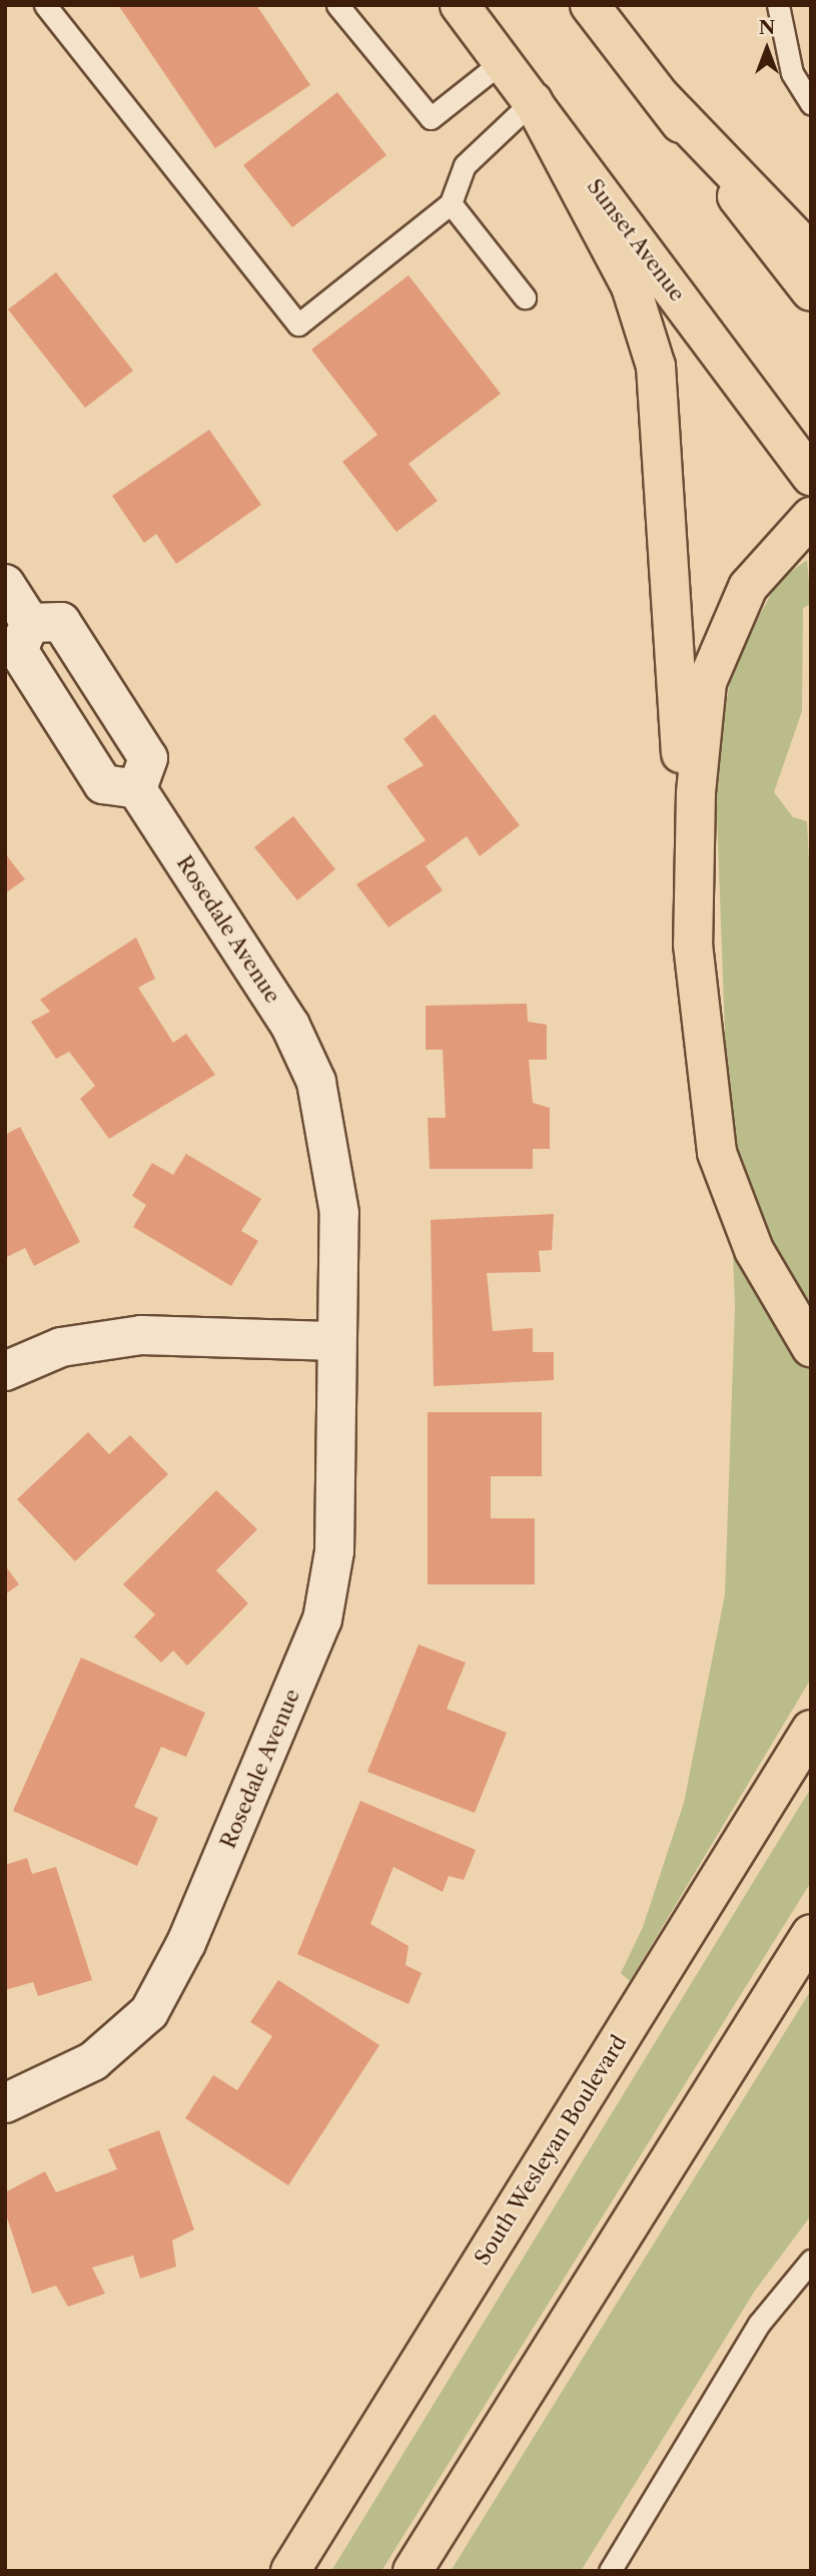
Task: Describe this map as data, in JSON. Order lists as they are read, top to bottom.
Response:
{
  "streets": {
    "main road": ["Sunset Avenue", "South Wesleyan Boulevard"],
    "street": ["Rosedale Avenue"]
  },
  "north": "top"
}
